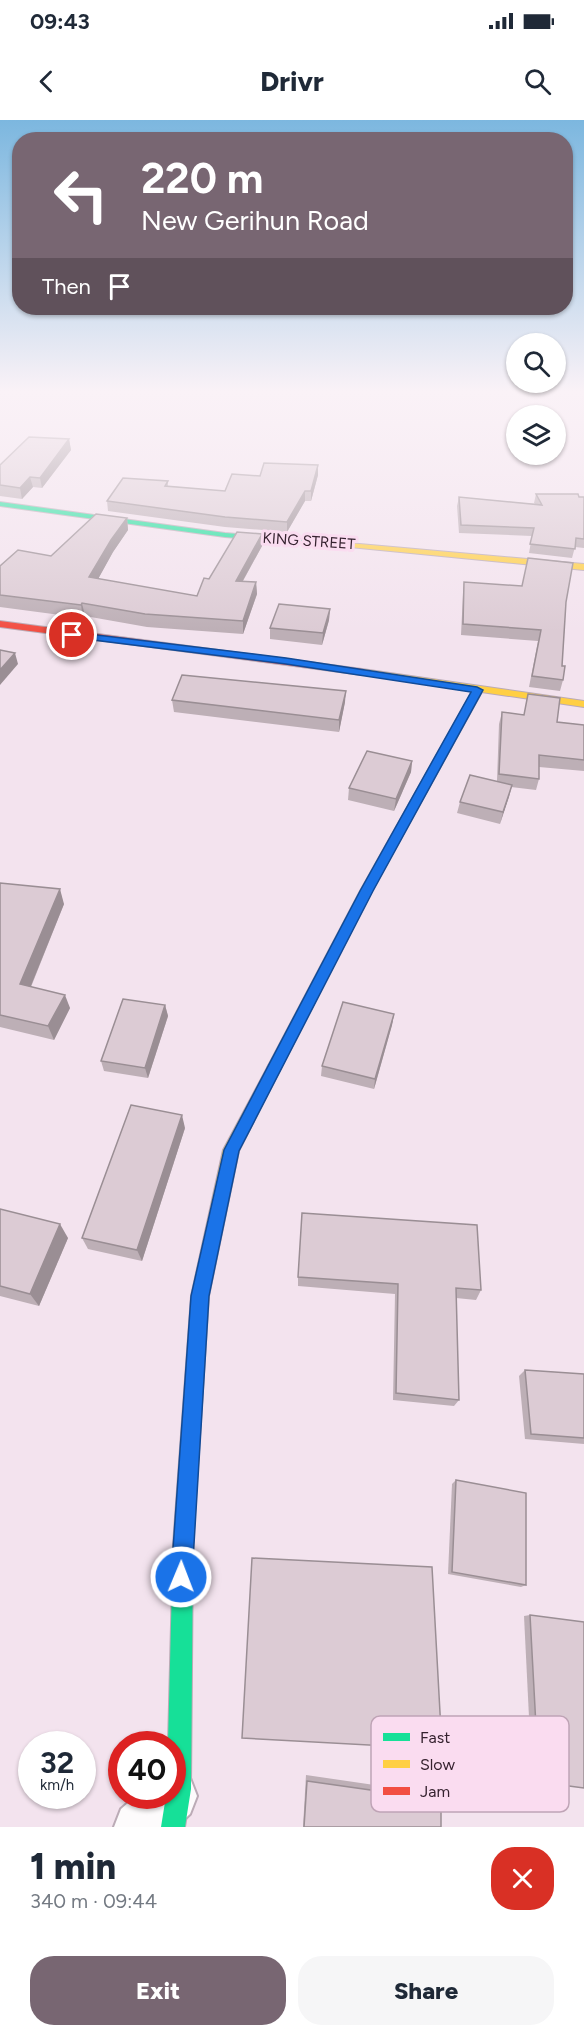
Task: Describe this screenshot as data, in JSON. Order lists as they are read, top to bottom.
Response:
{
  "streets": {
    "street": ["KING STREET"]
  },
  "legend": ["Fast", "Slow", "Jam"],
  "page": {
    "status": "09:43",
    "header": "Drivr",
    "turn": ["220 m", "New Gerihun Road"],
    "then": "Then",
    "speed": "32 km/h",
    "limit": "40",
    "heading": ["1 min", "340 m · 09:44"],
    "buttons": ["Exit", "Share"]
  }
}
